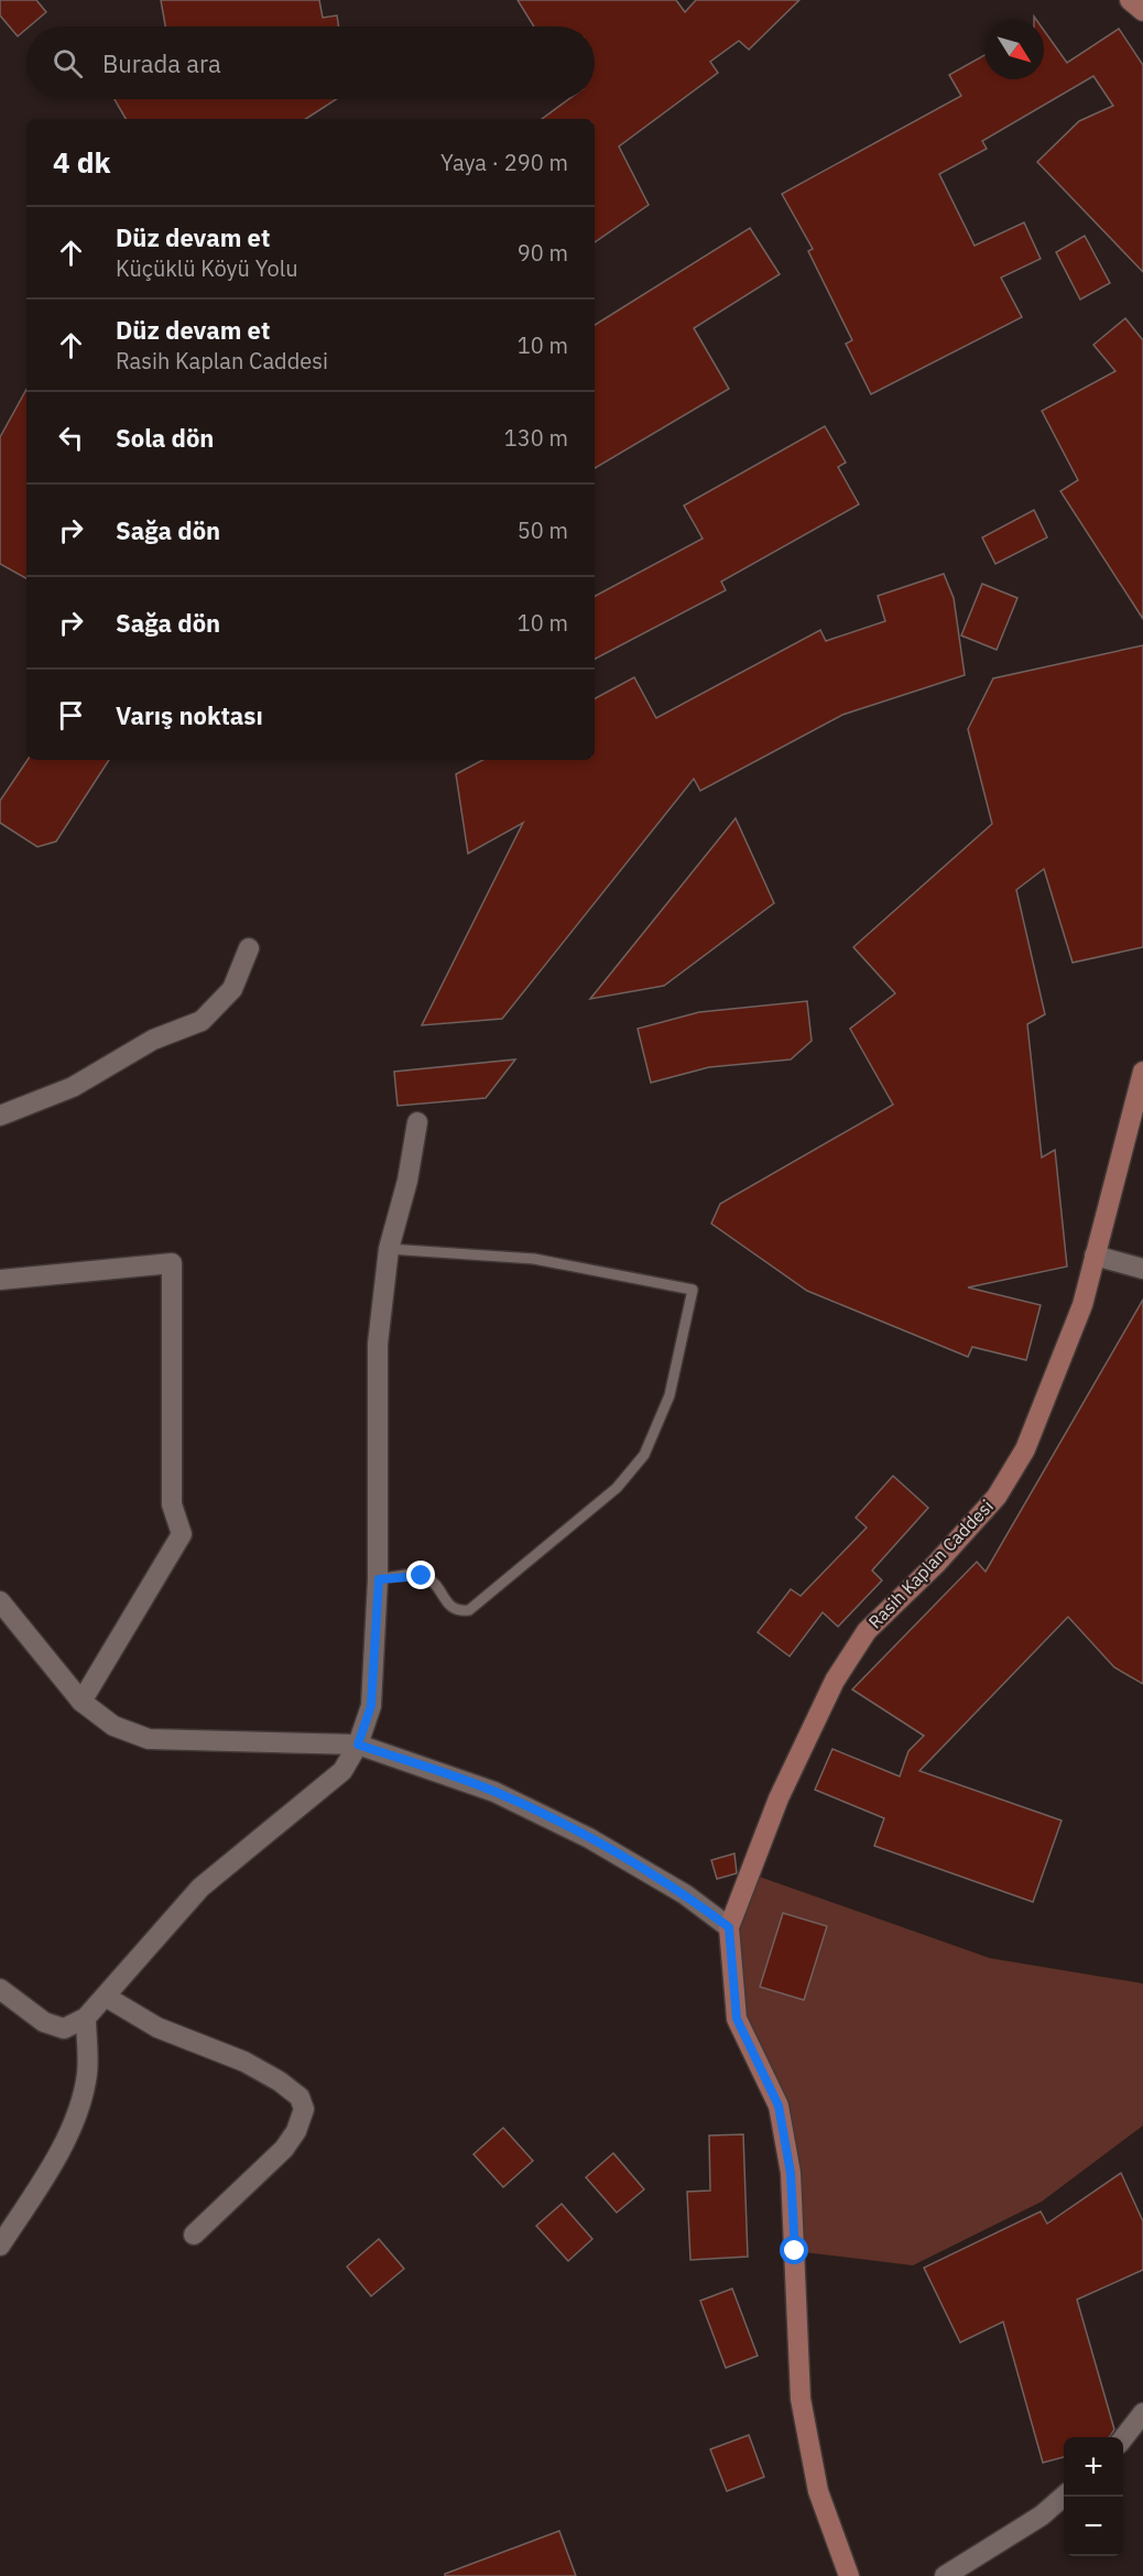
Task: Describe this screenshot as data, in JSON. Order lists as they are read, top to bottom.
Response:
{
  "streets": {
    "street": ["Rasih Kaplan Caddesi"]
  },
  "north": "bottom right",
  "page": {
    "search": "Burada ara",
    "heading": ["4 dk", "Yaya · 290 m"],
    "list": [
      ["Düz devam et", "Küçüklü Köyü Yolu", "90 m"],
      ["Düz devam et", "Rasih Kaplan Caddesi", "10 m"],
      ["Sola dön", "130 m"],
      ["Sağa dön", "50 m"],
      ["Sağa dön", "10 m"],
      "Varış noktası"
    ],
    "map_buttons": ["+", "−"]
  }
}
